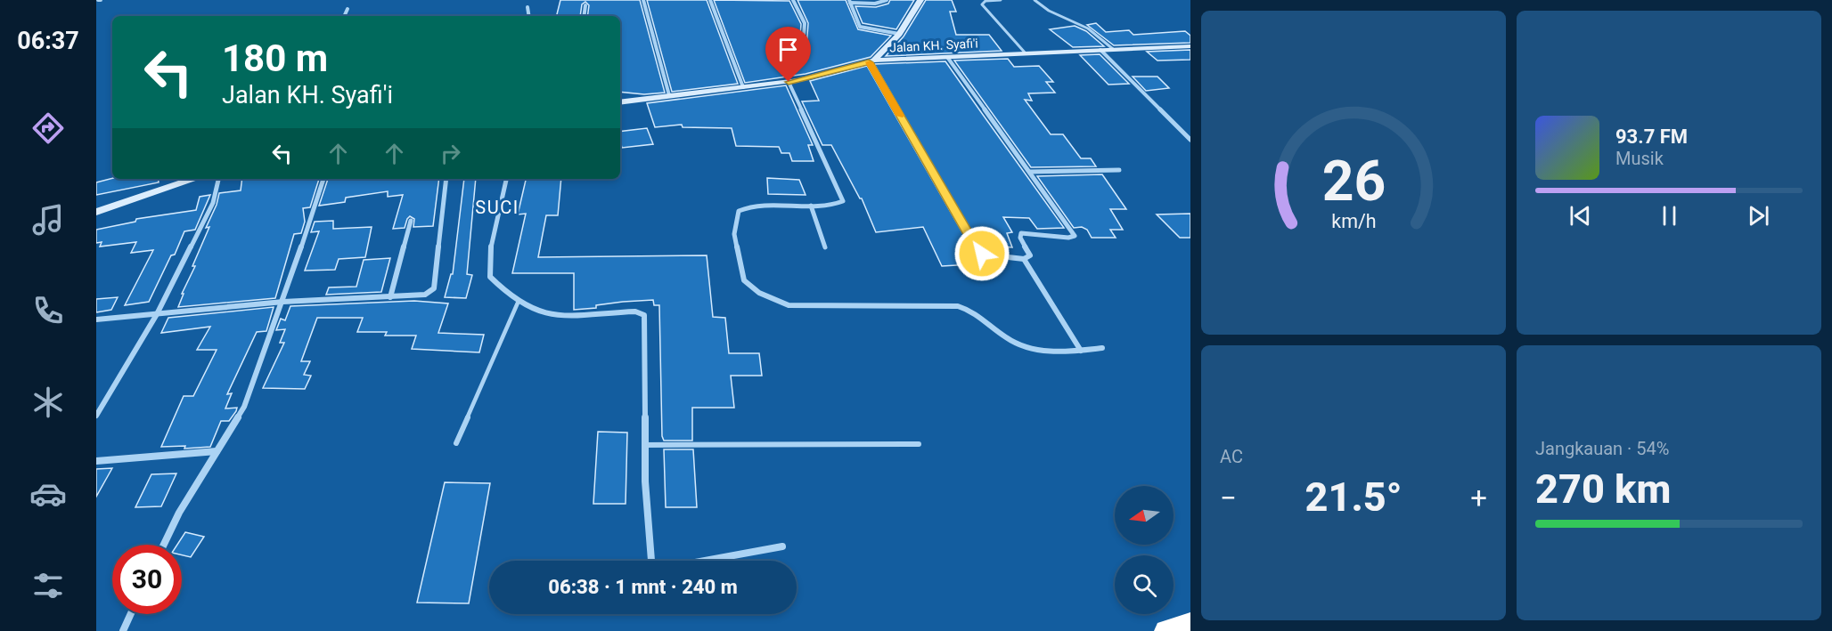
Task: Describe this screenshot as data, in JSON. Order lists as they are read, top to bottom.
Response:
{
  "streets": {
    "main road": ["Jalan KH. Syafi'i"]
  },
  "districts": ["SUCI"],
  "north": "left",
  "page": {
    "tabs": "06:37",
    "turn": ["180 m", "Jalan KH. Syafi'i"],
    "song": ["93.7 FM", "Musik"],
    "tile": [
      "AC",
      ["Jangkauan · 54%", "270 km"]
    ],
    "heat": ["−", "21.5°", "+"],
    "limit": "30",
    "trip": "06:38 · 1 mnt · 240 m",
    "gauge": ["26", "km/h"]
  }
}
